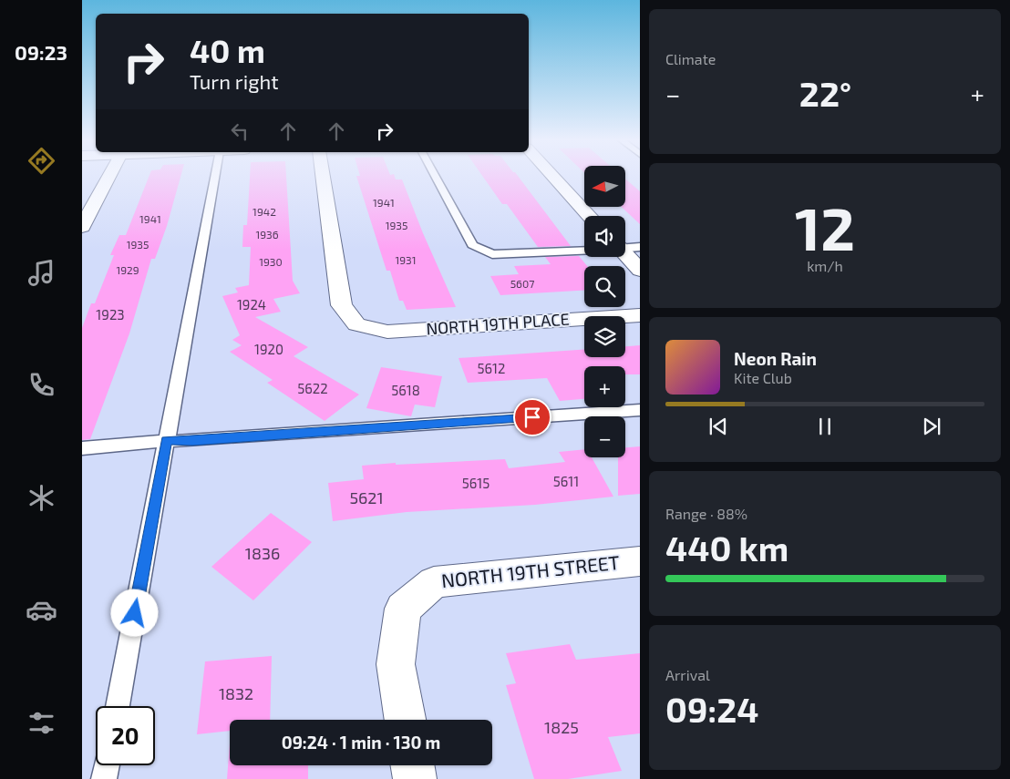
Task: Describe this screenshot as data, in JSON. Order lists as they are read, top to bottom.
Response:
{
  "streets": {
    "street": ["NORTH 19TH PLACE", "NORTH 19TH STREET"]
  },
  "house_numbers": [
    "1941",
    "1942",
    "1941",
    "1935",
    "1936",
    "1935",
    "1931",
    "1930",
    "1929",
    "5607",
    "1924",
    "1923",
    "1920",
    "5612",
    "5622",
    "5618",
    "5611",
    "5615",
    "5621",
    "1836",
    "1832",
    "1825"
  ],
  "north": "left",
  "page": {
    "tabs": "09:23",
    "tile": [
      "Climate",
      ["12", "km/h"],
      ["Range · 88%", "440 km"],
      ["Arrival", "09:24"]
    ],
    "turn": ["40 m", "Turn right"],
    "heat": ["−", "22°", "+"],
    "map_buttons": ["+", "−"],
    "song": ["Neon Rain", "Kite Club"],
    "limit": "20",
    "trip": "09:24 · 1 min · 130 m"
  }
}
